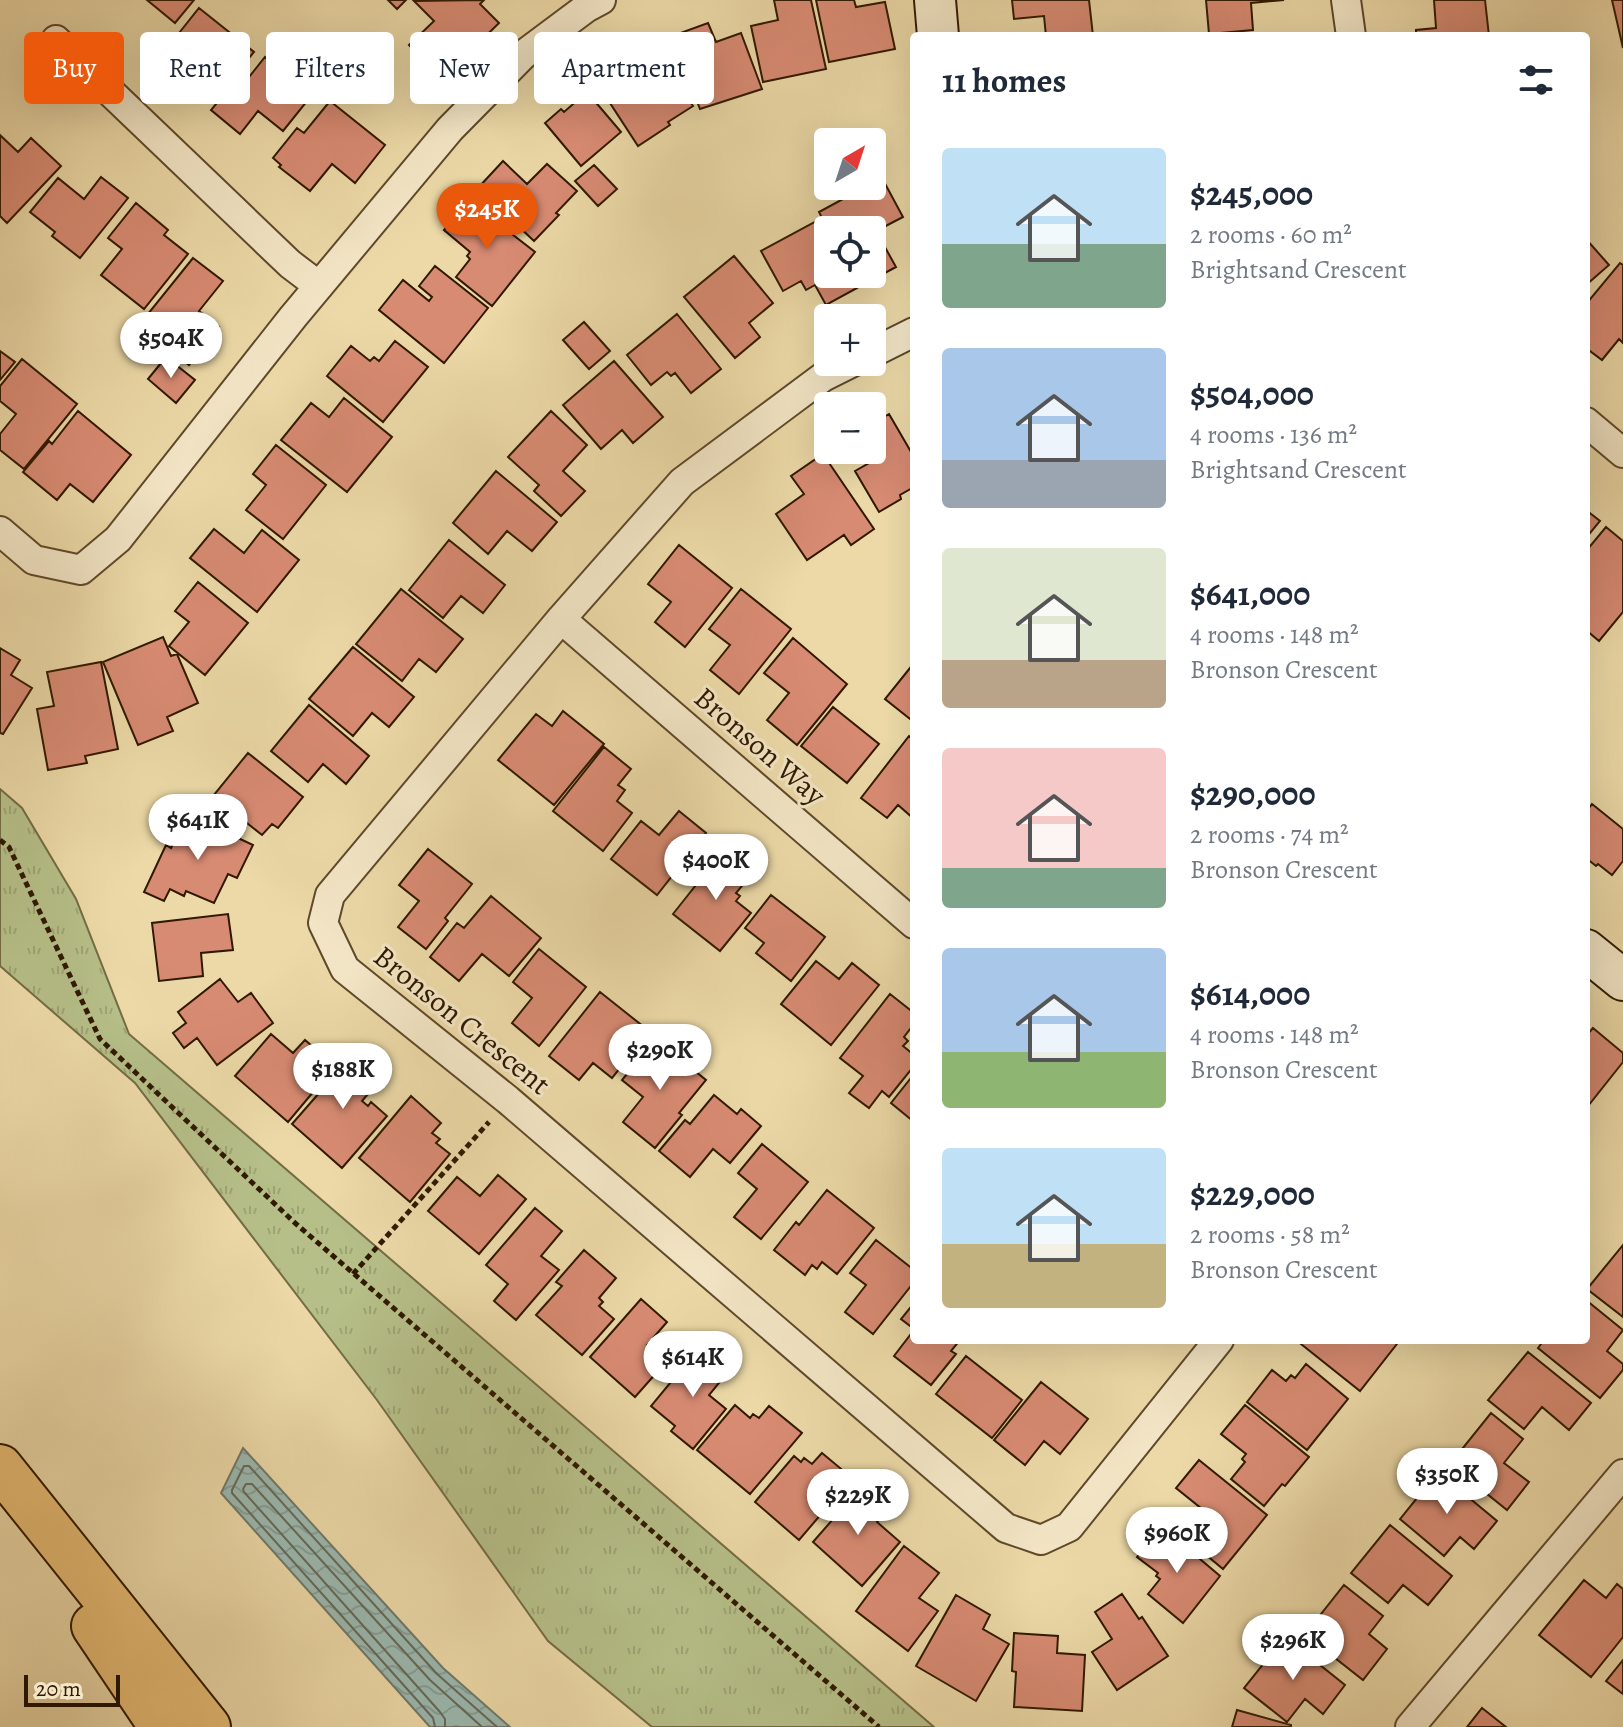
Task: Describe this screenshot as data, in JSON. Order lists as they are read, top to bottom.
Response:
{
  "streets": {
    "street": ["Bronson Way", "Bronson Crescent"]
  },
  "crossings": [
    ["Bronson Way", "Bronson Crescent"]
  ],
  "scale_bar": "20 m",
  "north": "top right",
  "page": {
    "chip": [
      "Buy",
      "Rent",
      "Filters",
      "New",
      "Apartment"
    ],
    "heading": "11 homes",
    "map_buttons": ["+", "−"],
    "list": [
      {
        "name": "$245,000",
        "note": "2 rooms · 60 m² · Brightsand Crescent"
      },
      {
        "name": "$504,000",
        "note": "4 rooms · 136 m² · Brightsand Crescent"
      },
      {
        "name": "$641,000",
        "note": "4 rooms · 148 m² · Bronson Crescent"
      },
      {
        "name": "$290,000",
        "note": "2 rooms · 74 m² · Bronson Crescent"
      },
      {
        "name": "$614,000",
        "note": "4 rooms · 148 m² · Bronson Crescent"
      },
      {
        "name": "$229,000",
        "note": "2 rooms · 58 m² · Bronson Crescent"
      }
    ],
    "price": [
      "$245K",
      "$504K",
      "$641K",
      "$400K",
      "$290K",
      "$188K",
      "$614K",
      "$350K",
      "$229K",
      "$960K",
      "$296K"
    ],
    "scale": "20 m"
  }
}
